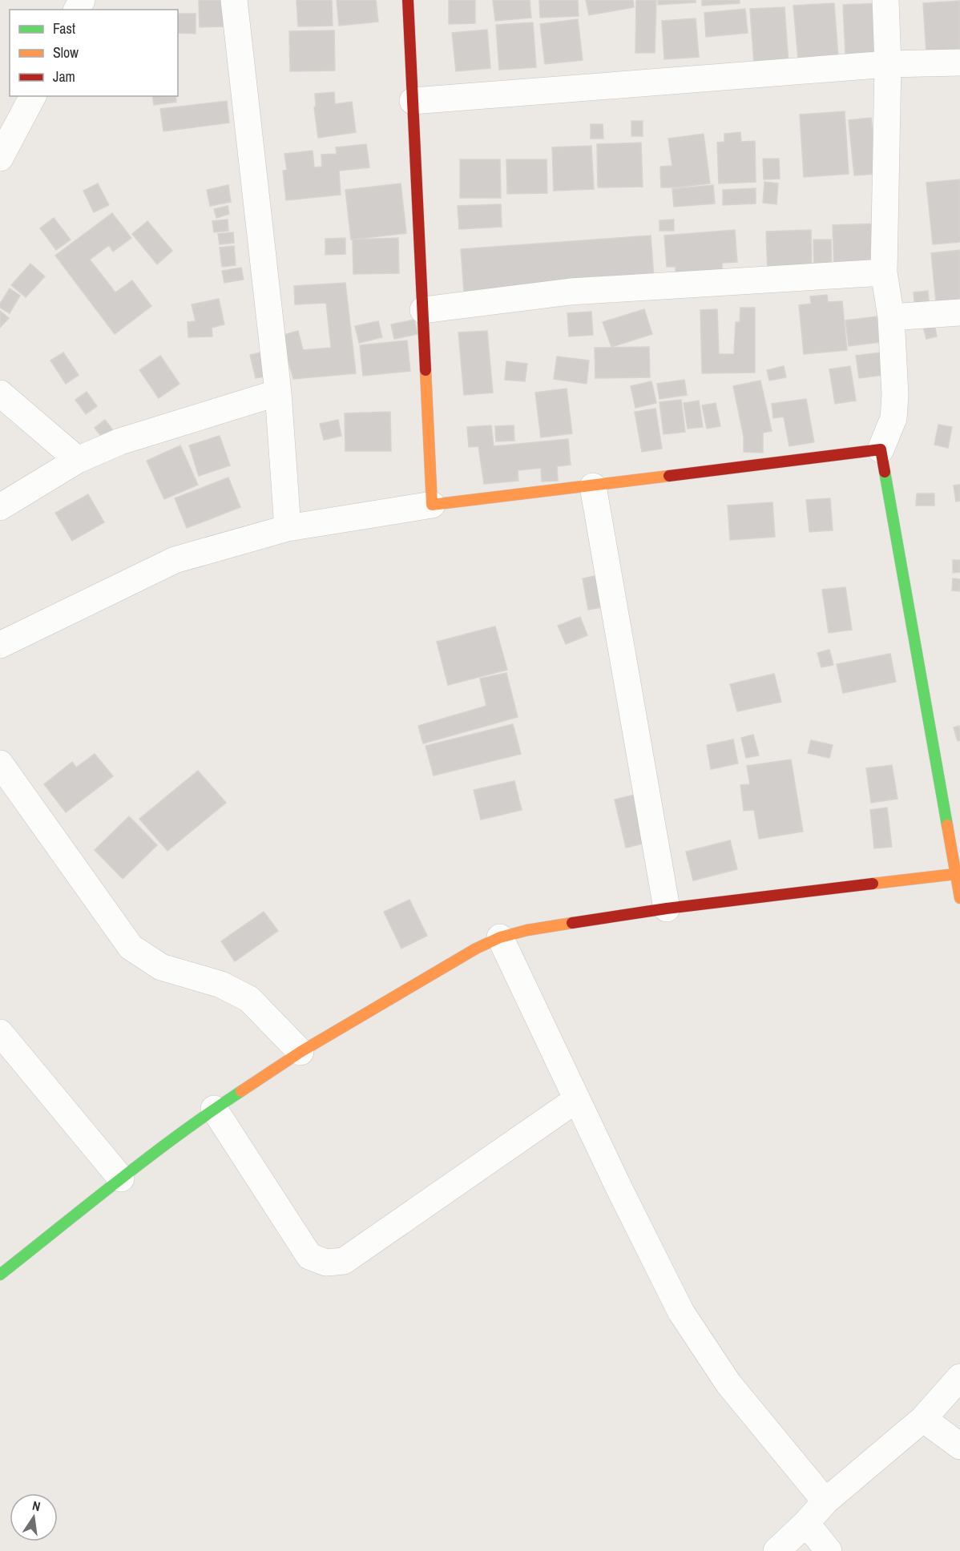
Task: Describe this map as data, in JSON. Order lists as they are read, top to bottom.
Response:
{
  "legend": ["Fast", "Slow", "Jam"],
  "north": "top"
}
